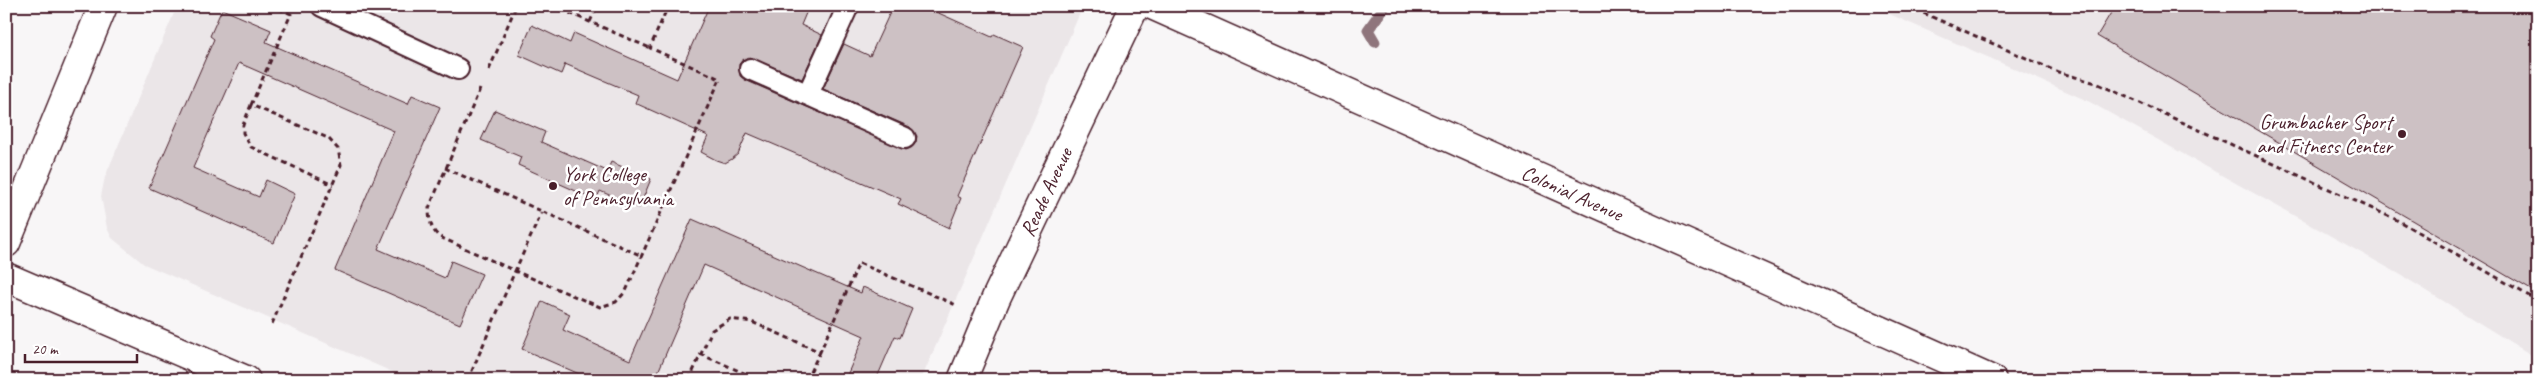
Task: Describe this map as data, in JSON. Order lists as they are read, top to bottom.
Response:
{
  "streets": {
    "street": ["Reade Avenue", "Colonial Avenue"]
  },
  "places": ["Grumbacher Sport and Fitness Center", "York College of Pennsylvania"],
  "scale_bar": "20 m"
}
